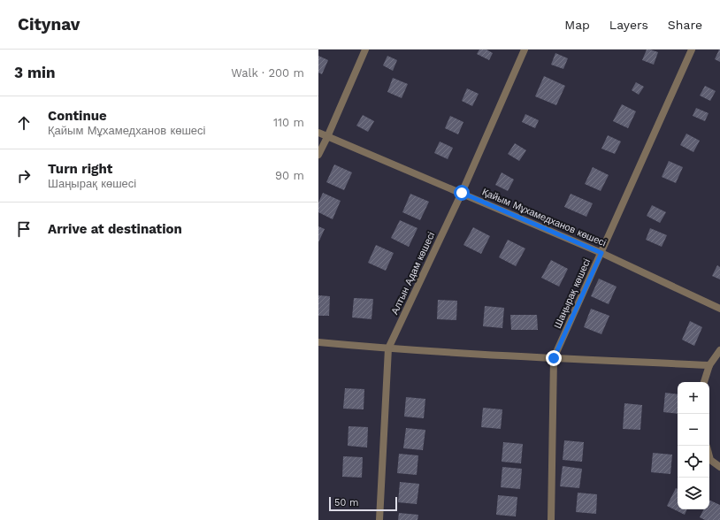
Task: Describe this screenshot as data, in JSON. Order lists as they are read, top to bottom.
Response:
{
  "streets": {
    "street": ["Қайым Мұхамедханов көшесі", "Алтын Адам көшесі", "Шаңырақ көшесі"]
  },
  "crossings": [
    ["Қайым Мұхамедханов көшесі", "Алтын Адам көшесі"],
    ["Қайым Мұхамедханов көшесі", "Шаңырақ көшесі"]
  ],
  "scale_bar": "50 m",
  "page": {
    "header": "Citynav",
    "nav": ["Map", "Layers", "Share"],
    "heading": ["3 min", "Walk · 200 m"],
    "list": [
      ["Continue", "Қайым Мұхамедханов көшесі", "110 m"],
      ["Turn right", "Шаңырақ көшесі", "90 m"],
      "Arrive at destination"
    ],
    "map_buttons": ["+", "−"],
    "scale": "50 m"
  }
}
